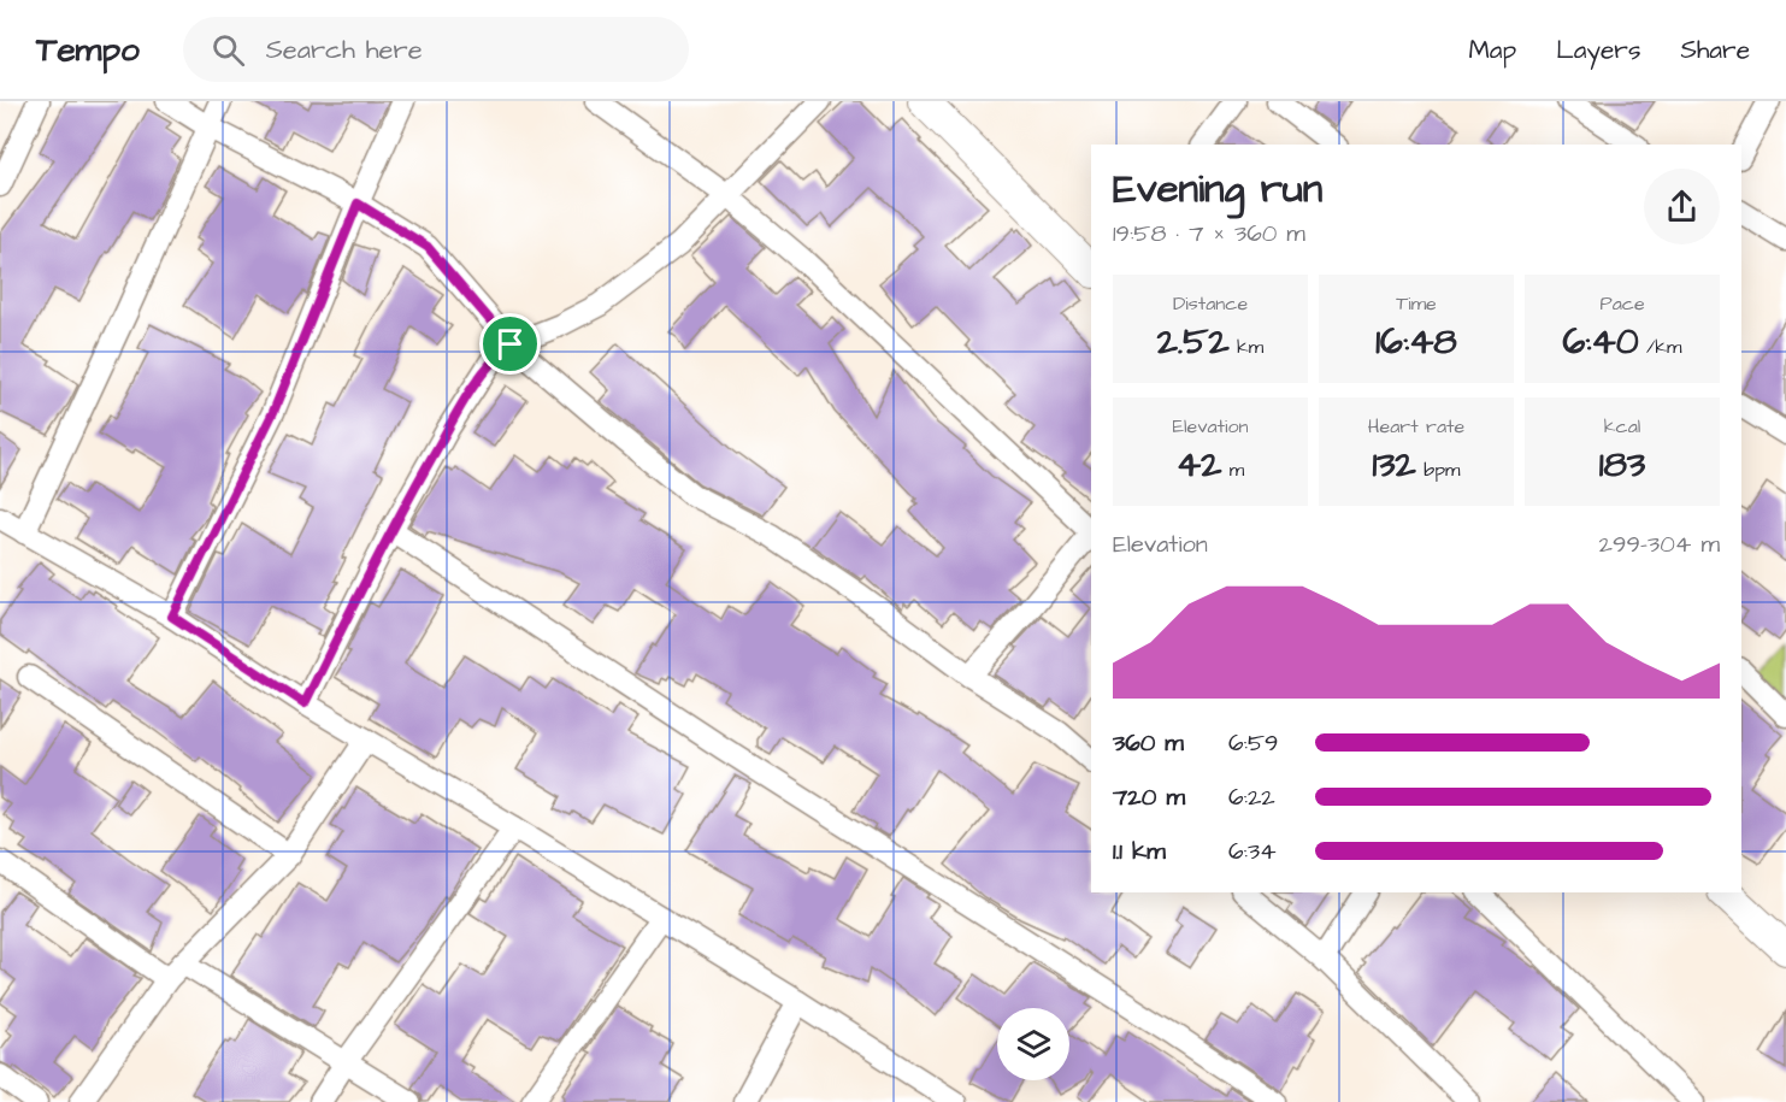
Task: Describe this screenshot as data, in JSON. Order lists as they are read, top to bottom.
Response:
{
  "page": {
    "header": "Tempo",
    "search": "Search here",
    "nav": ["Map", "Layers", "Share"],
    "heading": ["Evening run", "19:58 · 7 × 360 m"],
    "stats": [
      ["Distance", "2.52 km"],
      ["Time", "16:48"],
      ["Pace", "6:40 /km"],
      ["Elevation", "42 m"],
      ["Heart rate", "132 bpm"],
      ["kcal", "183"]
    ],
    "chart": ["Elevation", "299–304 m"],
    "list": [
      {
        "name": "360 m",
        "note": "6:59"
      },
      {
        "name": "720 m",
        "note": "6:22"
      },
      {
        "name": "1.1 km",
        "note": "6:34"
      }
    ]
  }
}
